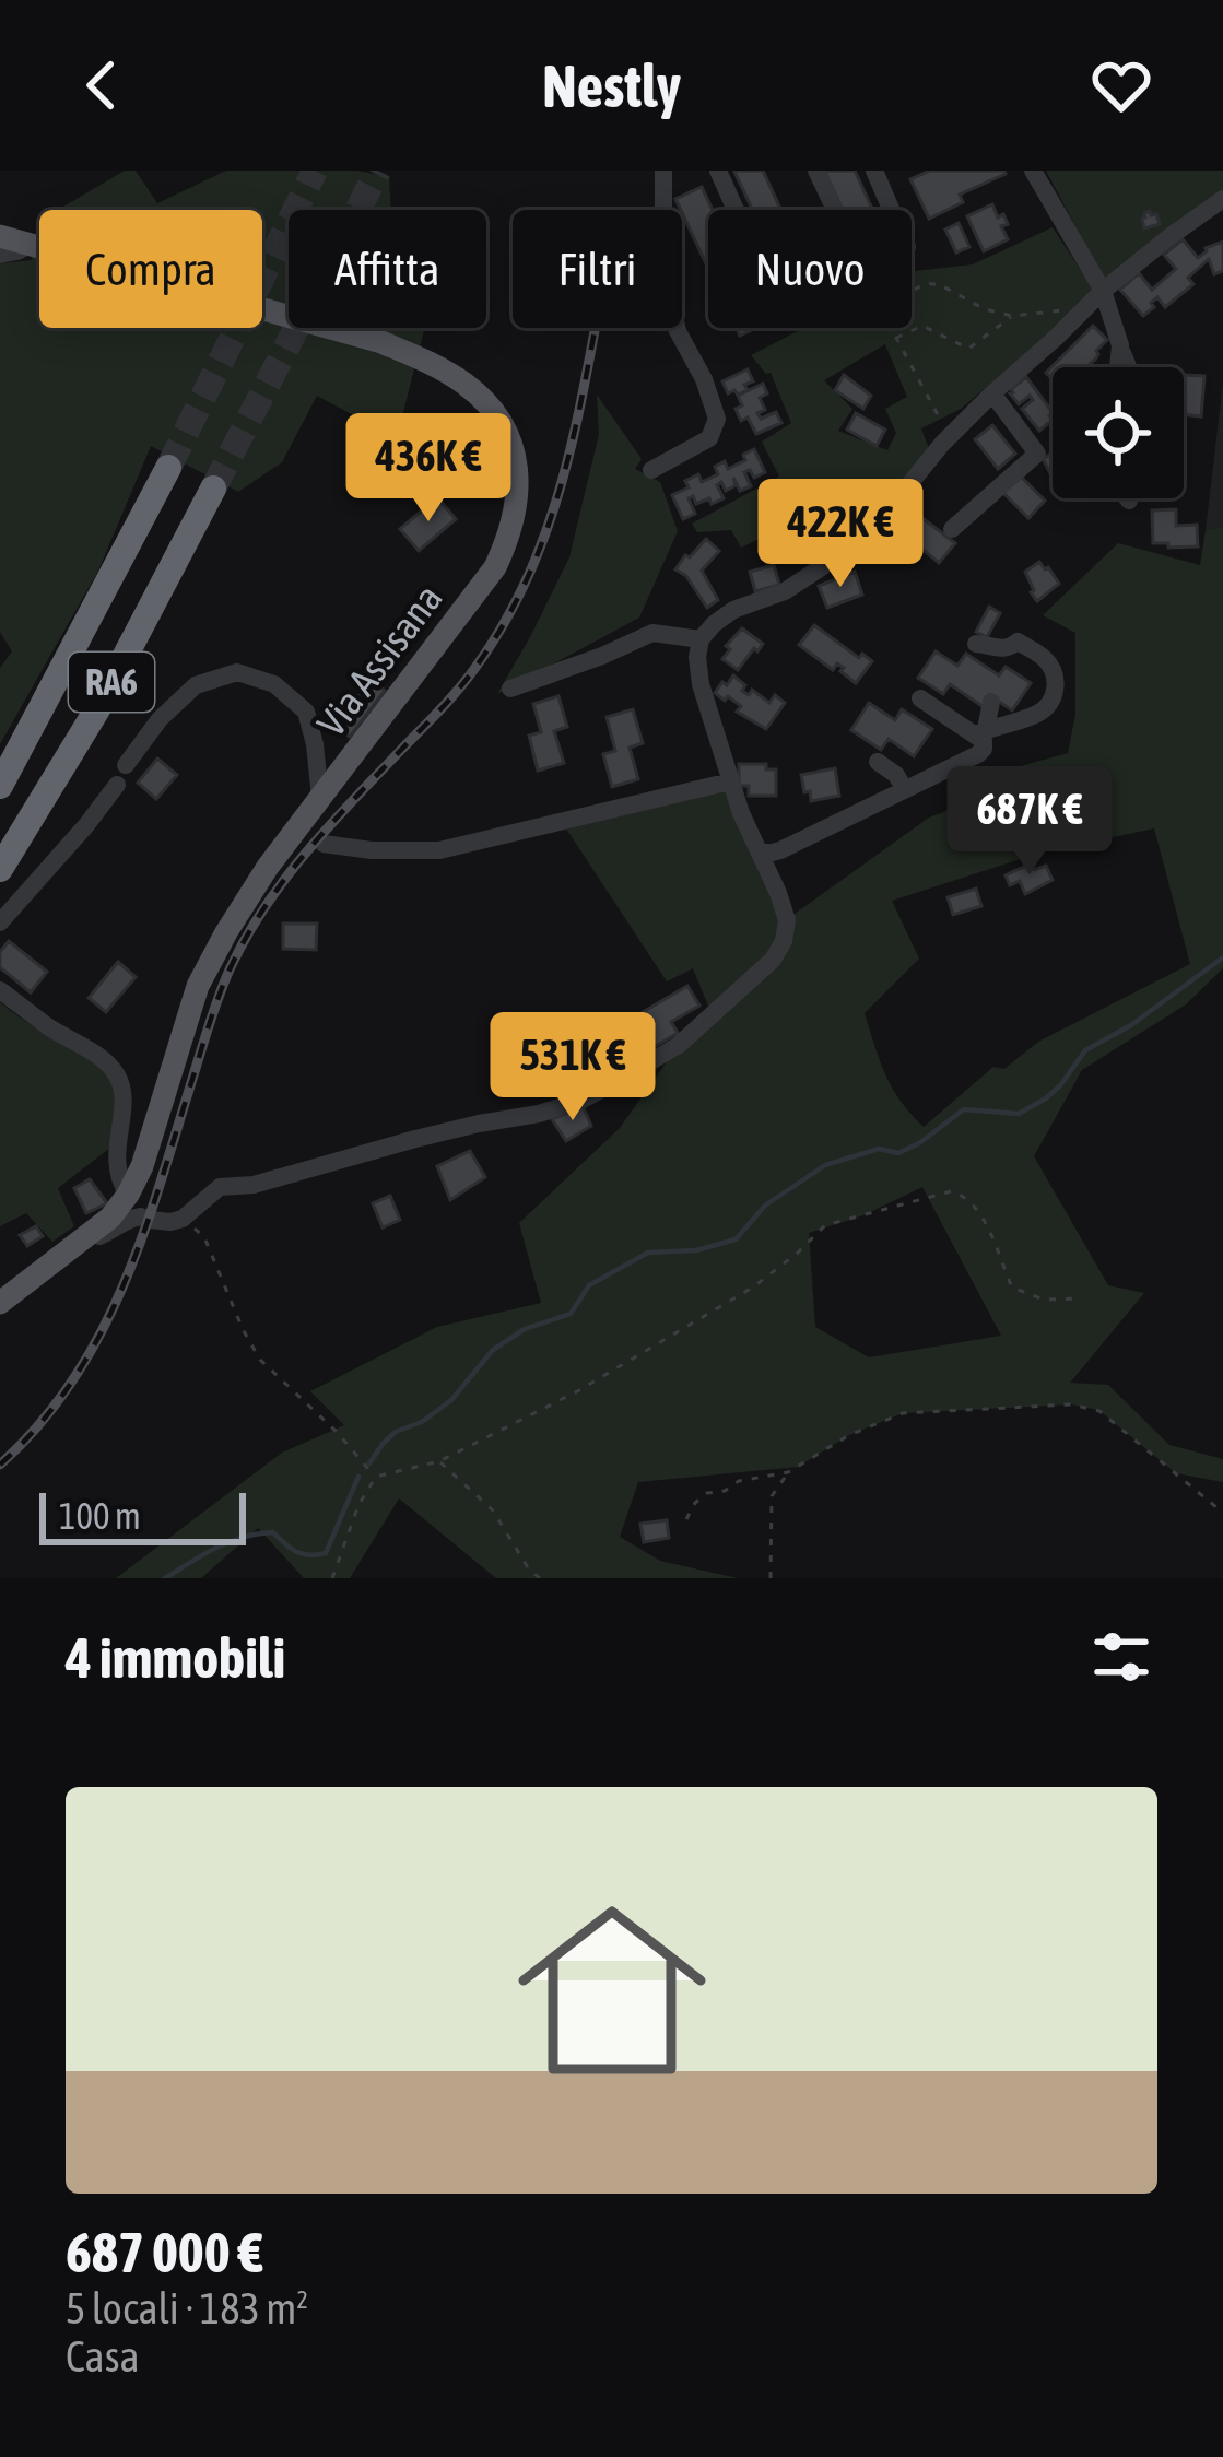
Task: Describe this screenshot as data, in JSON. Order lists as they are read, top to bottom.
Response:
{
  "streets": {
    "highway": ["RA6"],
    "main road": ["Via Assisana"]
  },
  "scale_bar": "100 m",
  "page": {
    "header": "Nestly",
    "chip": [
      "Compra",
      "Affitta",
      "Filtri",
      "Nuovo"
    ],
    "price": [
      "436K €",
      "422K €",
      "687K €",
      "531K €"
    ],
    "scale": "100 m",
    "heading": "4 immobili",
    "list": [
      {
        "name": "687 000 €",
        "note": "5 locali · 183 m² · Casa"
      }
    ]
  }
}
